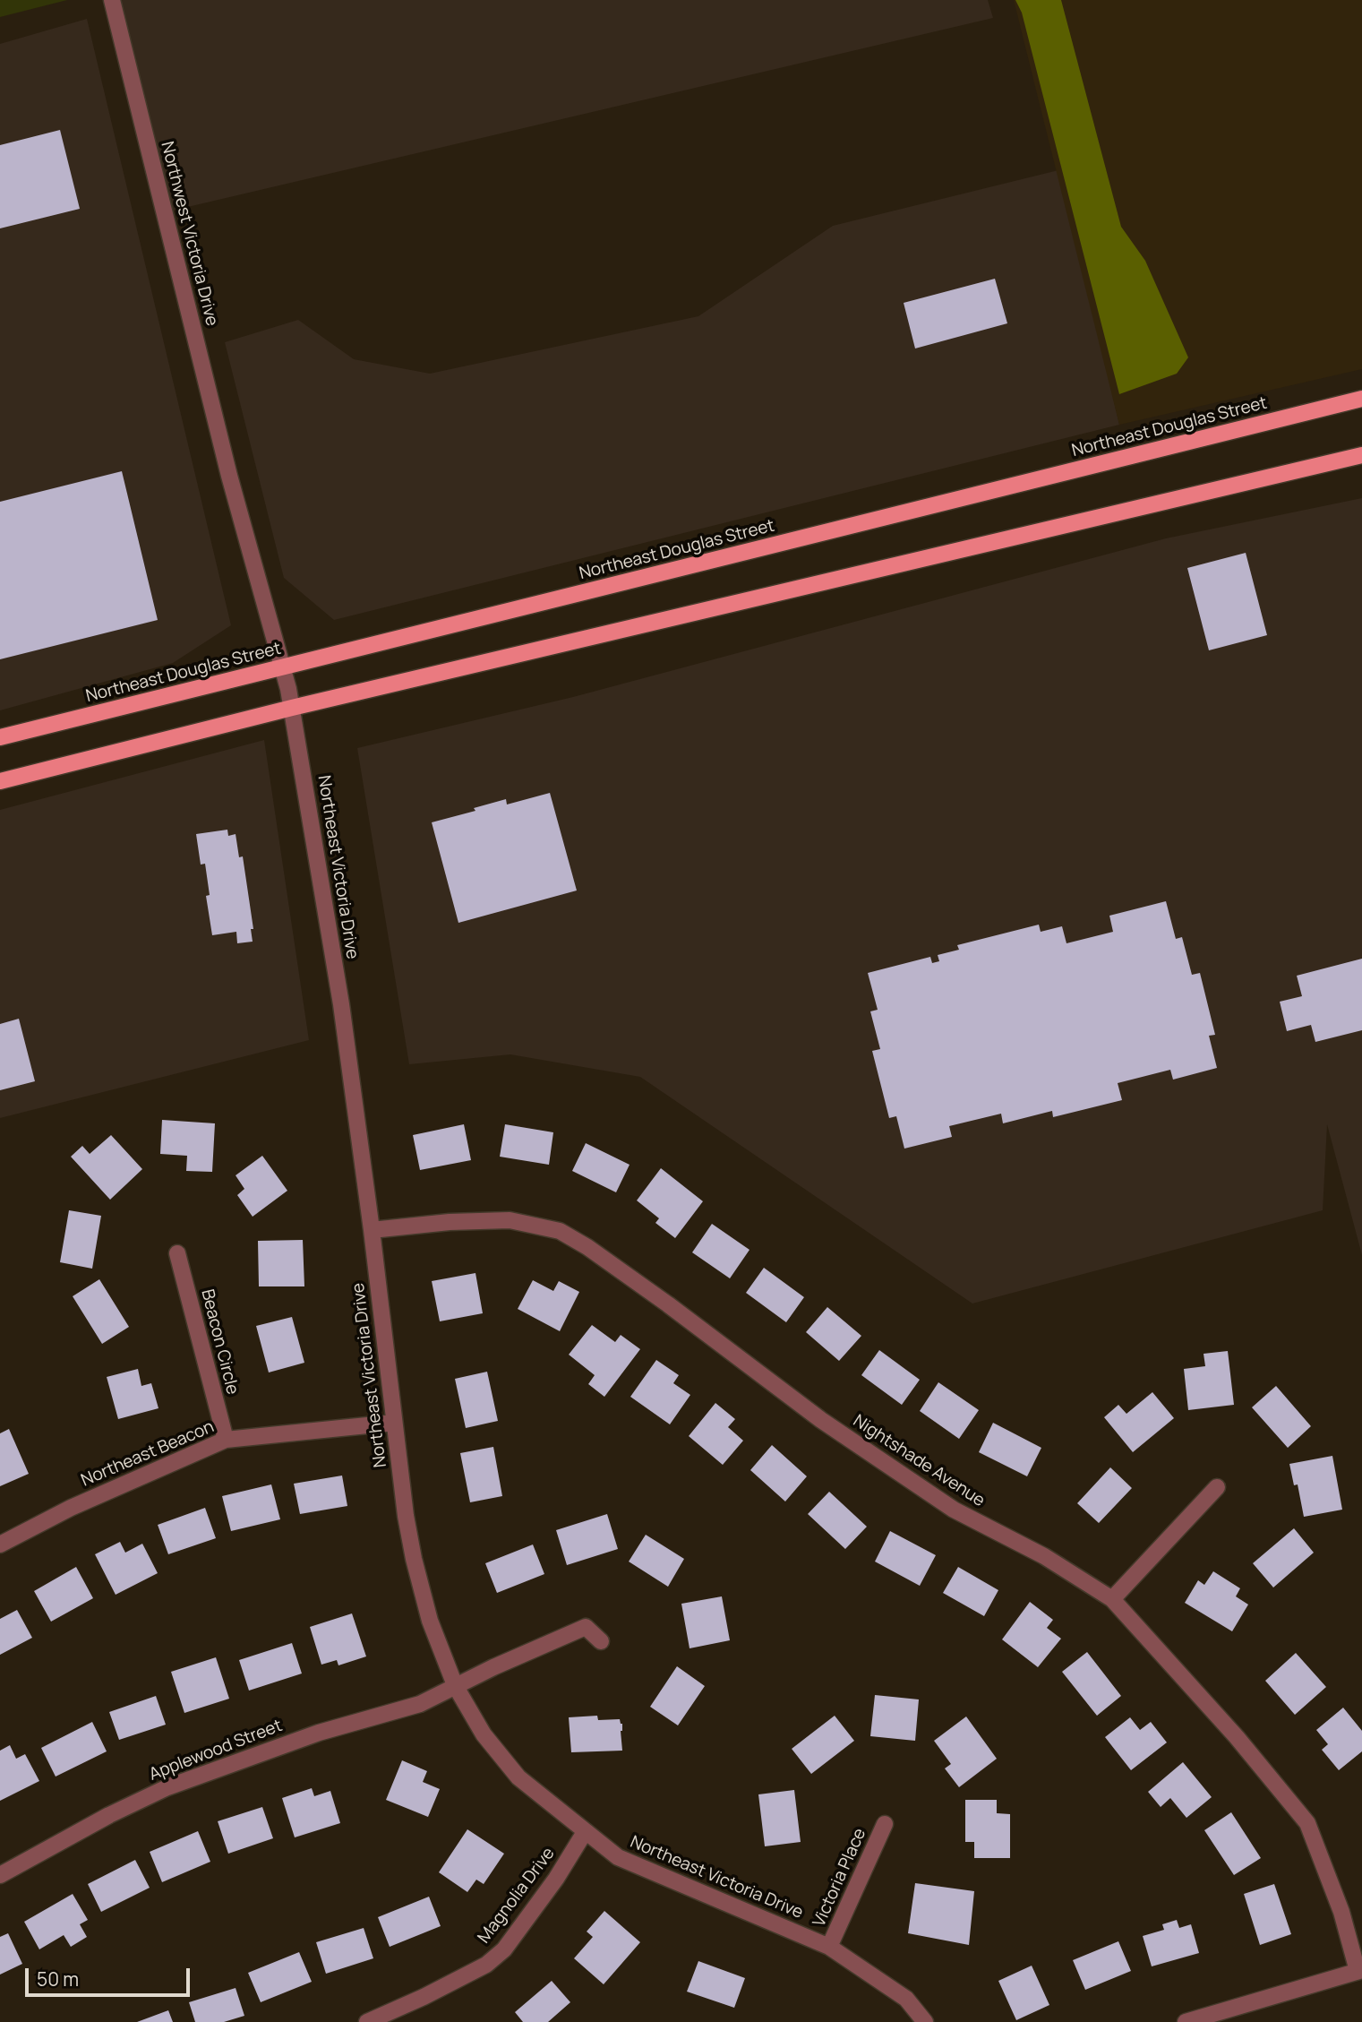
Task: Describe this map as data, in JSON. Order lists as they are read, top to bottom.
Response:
{
  "streets": {
    "main road": ["Northeast Douglas Street"],
    "street": [
      "Northwest Victoria Drive",
      "Northeast Victoria Drive",
      "Beacon Circle",
      "Northeast Beacon",
      "Nightshade Avenue",
      "Applewood Street",
      "Victoria Place",
      "Magnolia Drive"
    ]
  },
  "crossings": [
    ["Northwest Victoria Drive", "Northeast Victoria Drive"],
    ["Northeast Douglas Street", "Northeast Victoria Drive"],
    ["Northeast Victoria Drive", "Northeast Beacon"],
    ["Northeast Victoria Drive", "Nightshade Avenue"],
    ["Northeast Victoria Drive", "Applewood Street"],
    ["Northeast Victoria Drive", "Victoria Place"],
    ["Northeast Victoria Drive", "Magnolia Drive"],
    ["Beacon Circle", "Northeast Beacon"]
  ],
  "scale_bar": "50 m"
}
